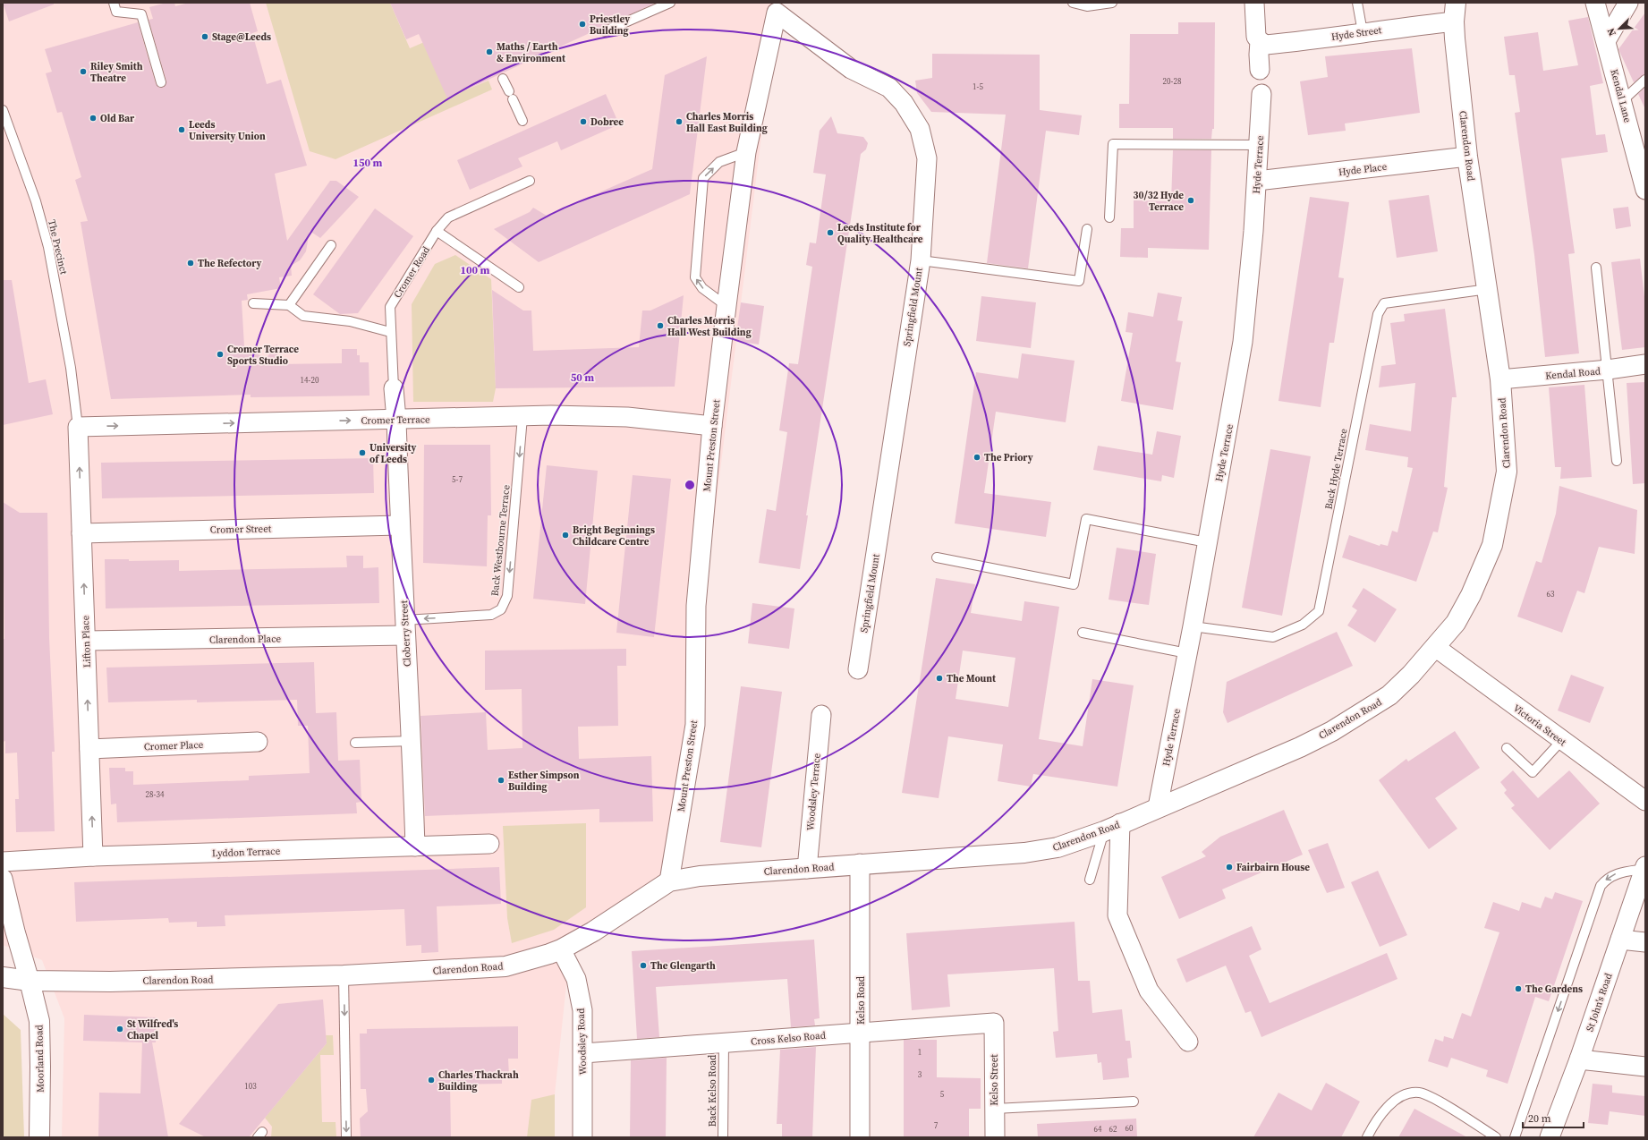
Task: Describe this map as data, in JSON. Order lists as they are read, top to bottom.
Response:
{
  "streets": {
    "street": [
      "Hyde Street",
      "Kendal Lane",
      "Clarendon Road",
      "Hyde Terrace",
      "Hyde Place",
      "Cromer Road",
      "Springfield Mount",
      "Kendal Road",
      "Cromer Terrace",
      "Mount Preston Street",
      "Cromer Street",
      "Cloberry Street",
      "Clarendon Place",
      "Lifton Place",
      "Victoria Street",
      "Cromer Place",
      "Woodsley Terrace",
      "Lyddon Terrace",
      "Kelso Road",
      "St John's Road",
      "Cross Kelso Road",
      "Woodsley Road",
      "Moorland Road",
      "Kelso Street"
    ],
    "lane": [
      "The Precinct",
      "Back Hyde Terrace",
      "Back Westbourne Terrace",
      "Back Kelso Road"
    ]
  },
  "crossings": [
    ["Hyde Street", "Clarendon Road"],
    ["Clarendon Road", "Hyde Terrace"],
    ["Clarendon Road", "Hyde Place"],
    ["Clarendon Road", "Kendal Road"],
    ["Clarendon Road", "Mount Preston Street"],
    ["Clarendon Road", "Back Hyde Terrace"],
    ["Clarendon Road", "Victoria Street"],
    ["Clarendon Road", "Woodsley Terrace"],
    ["Clarendon Road", "Kelso Road"],
    ["Clarendon Road", "Woodsley Road"],
    ["Clarendon Road", "Moorland Road"],
    ["Hyde Terrace", "Hyde Place"],
    ["Hyde Terrace", "Back Hyde Terrace"],
    ["The Precinct", "Cromer Terrace"],
    ["The Precinct", "Lifton Place"],
    ["Cromer Road", "Cromer Terrace"],
    ["Cromer Road", "Cloberry Street"],
    ["Springfield Mount", "Mount Preston Street"],
    ["Cromer Terrace", "Mount Preston Street"],
    ["Cromer Terrace", "Back Westbourne Terrace"],
    ["Cromer Terrace", "Cloberry Street"],
    ["Cromer Terrace", "Lifton Place"],
    ["Cromer Street", "Cloberry Street"],
    ["Cromer Street", "Lifton Place"],
    ["Back Westbourne Terrace", "Cloberry Street"],
    ["Back Westbourne Terrace", "Clarendon Place"],
    ["Cloberry Street", "Clarendon Place"],
    ["Cloberry Street", "Lyddon Terrace"],
    ["Clarendon Place", "Lifton Place"],
    ["Lifton Place", "Cromer Place"],
    ["Lifton Place", "Lyddon Terrace"],
    ["Kelso Road", "Cross Kelso Road"],
    ["Cross Kelso Road", "Woodsley Road"],
    ["Cross Kelso Road", "Kelso Street"],
    ["Cross Kelso Road", "Back Kelso Road"]
  ],
  "one_way": ["Cromer Terrace", "Back Westbourne Terrace", "Lifton Place"],
  "places": [
    "Priestley Building",
    "Stage@Leeds",
    "Maths / Earth & Environment",
    "Riley Smith Theatre",
    "Old Bar",
    "Dobree",
    "Charles Morris Hall East Building",
    "Leeds University Union",
    "30/32 Hyde Terrace",
    "Leeds Institute for Quality Healthcare",
    "The Refectory",
    "Charles Morris Hall West Building",
    "Cromer Terrace Sports Studio",
    "University of Leeds",
    "The Priory",
    "Bright Beginnings Childcare Centre",
    "The Mount",
    "Esther Simpson Building",
    "Fairbairn House",
    "The Glengarth",
    "The Gardens",
    "St Wilfred's Chapel",
    "Charles Thackrah Building"
  ],
  "house_numbers": [
    "20-28",
    "1-5",
    "14-20",
    "5-7",
    "63",
    "28-34",
    "1",
    "3",
    "103",
    "5",
    "7",
    "60",
    "64",
    "62"
  ],
  "scale_bar": "20 m",
  "north": "bottom left",
  "rings": ["150 m", "100 m", "50 m"]
}
